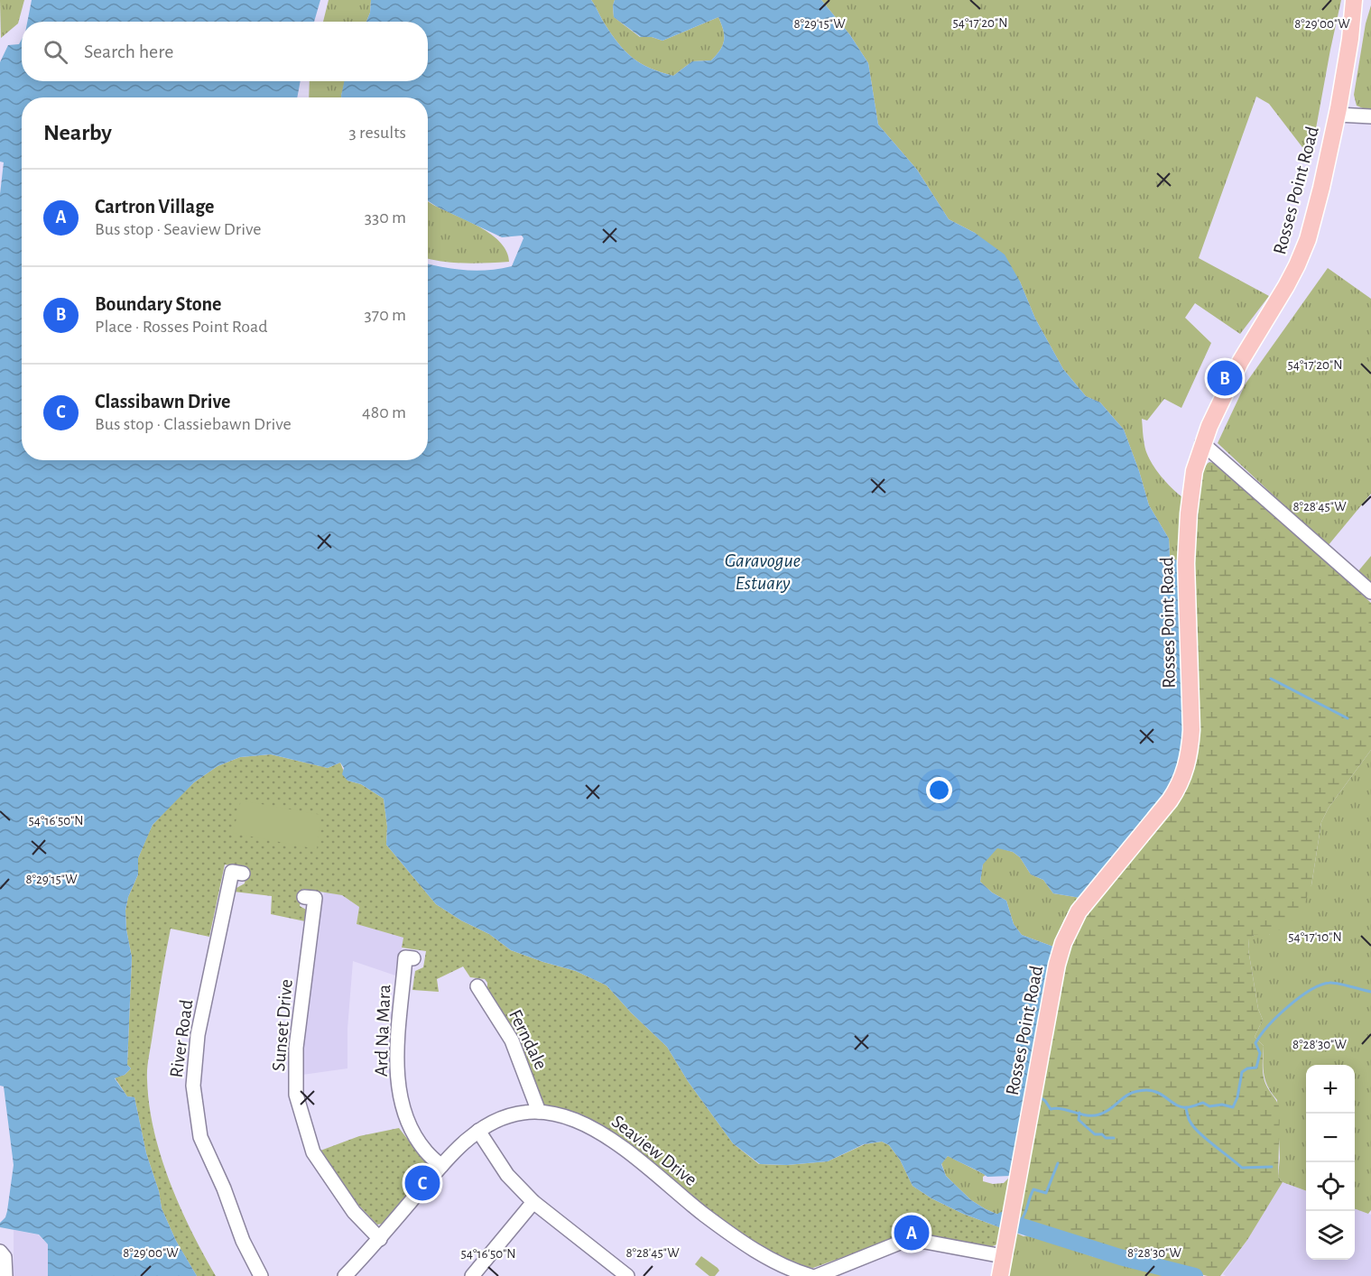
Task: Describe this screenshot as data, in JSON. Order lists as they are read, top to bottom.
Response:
{
  "streets": {
    "main road": ["Rosses Point Road"],
    "street": [
      "Sunset Drive",
      "Ard Na Mara",
      "River Road",
      "Ferndale",
      "Seaview Drive"
    ]
  },
  "crossings": [
    ["Sunset Drive", "Seaview Drive"],
    ["Ard Na Mara", "Seaview Drive"],
    ["Ferndale", "Seaview Drive"]
  ],
  "water": ["Garavogue Estuary"],
  "page": {
    "search": "Search here",
    "heading": ["Nearby", "3 results"],
    "list": [
      {
        "mark": "A",
        "name": "Cartron Village",
        "note": "Bus stop · Seaview Drive",
        "value": "330 m"
      },
      {
        "mark": "B",
        "name": "Boundary Stone",
        "note": "Place · Rosses Point Road",
        "value": "370 m"
      },
      {
        "mark": "C",
        "name": "Classibawn Drive",
        "note": "Bus stop · Classiebawn Drive",
        "value": "480 m"
      }
    ],
    "pins": ["B", "C", "A"],
    "map_buttons": ["+", "−"]
  },
  "coordinates": [
    "54°17'20\"N",
    "8°29'15\"W",
    "8°29'00\"W",
    "8°28'45\"W",
    "54°16'50\"N",
    "54°17'10\"N",
    "8°28'30\"W"
  ]
}
